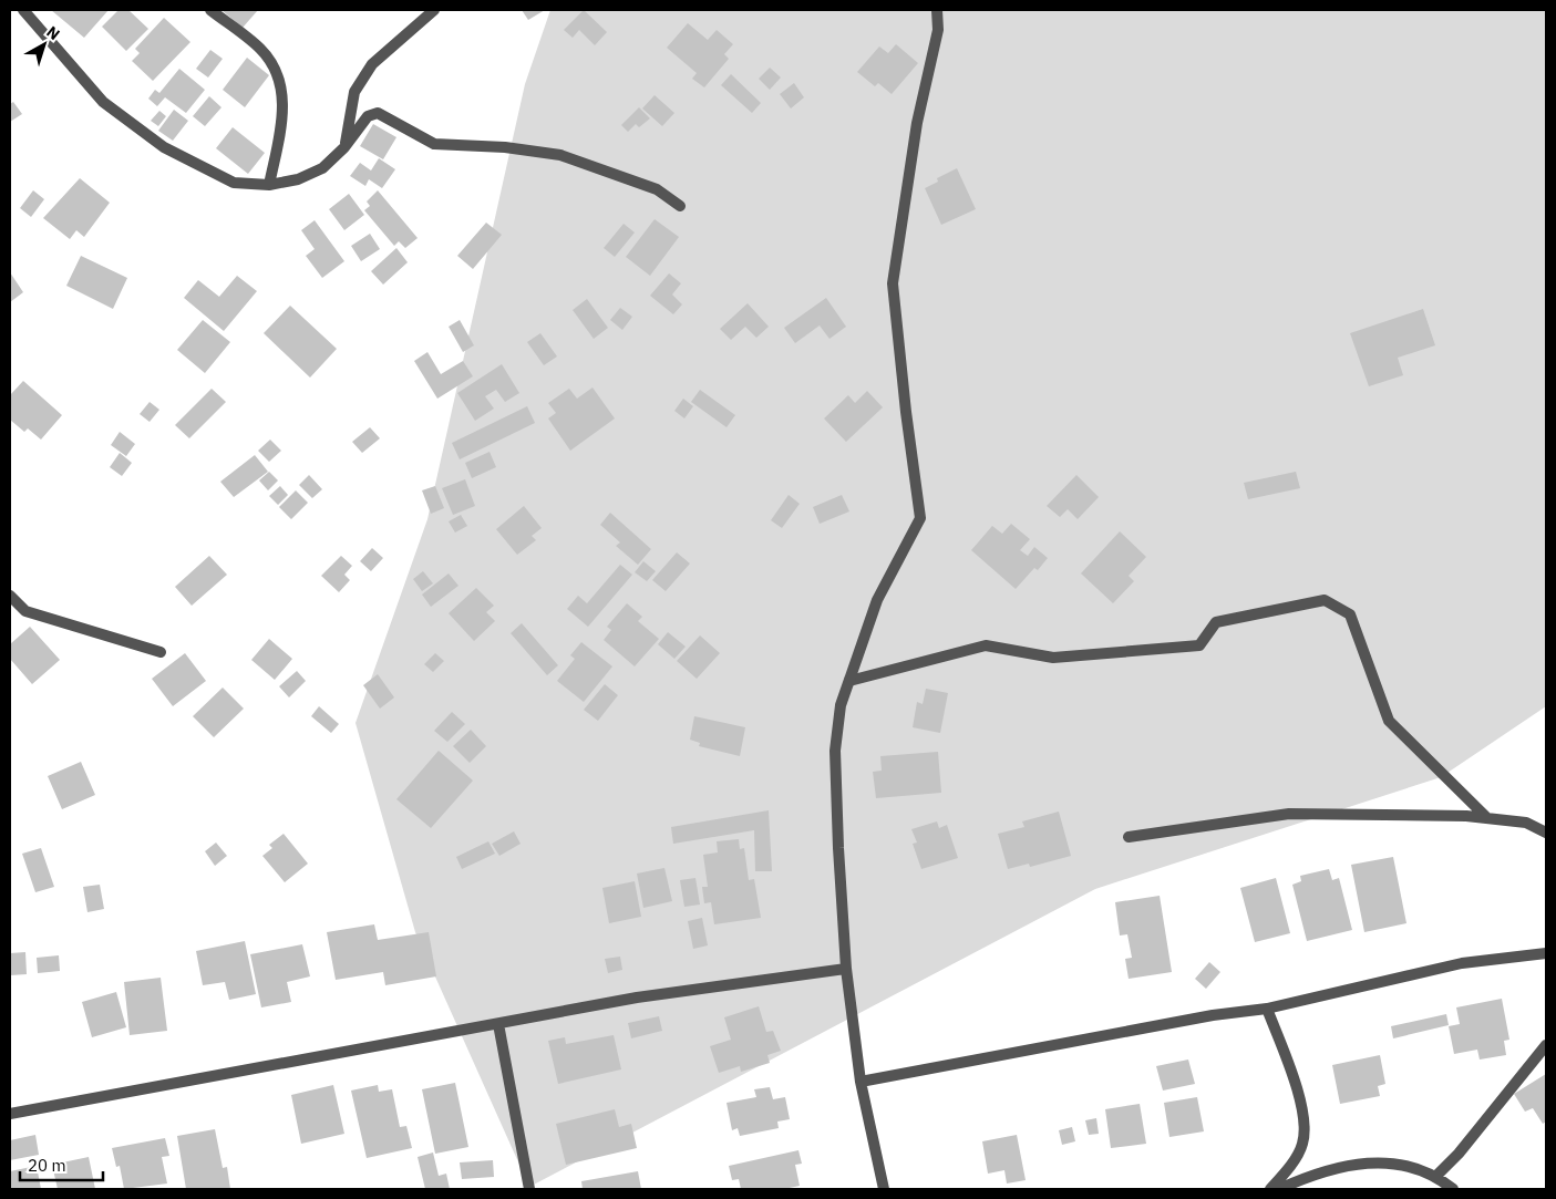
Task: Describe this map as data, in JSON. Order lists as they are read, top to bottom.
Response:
{
  "scale_bar": "20 m",
  "north": "top right"
}
